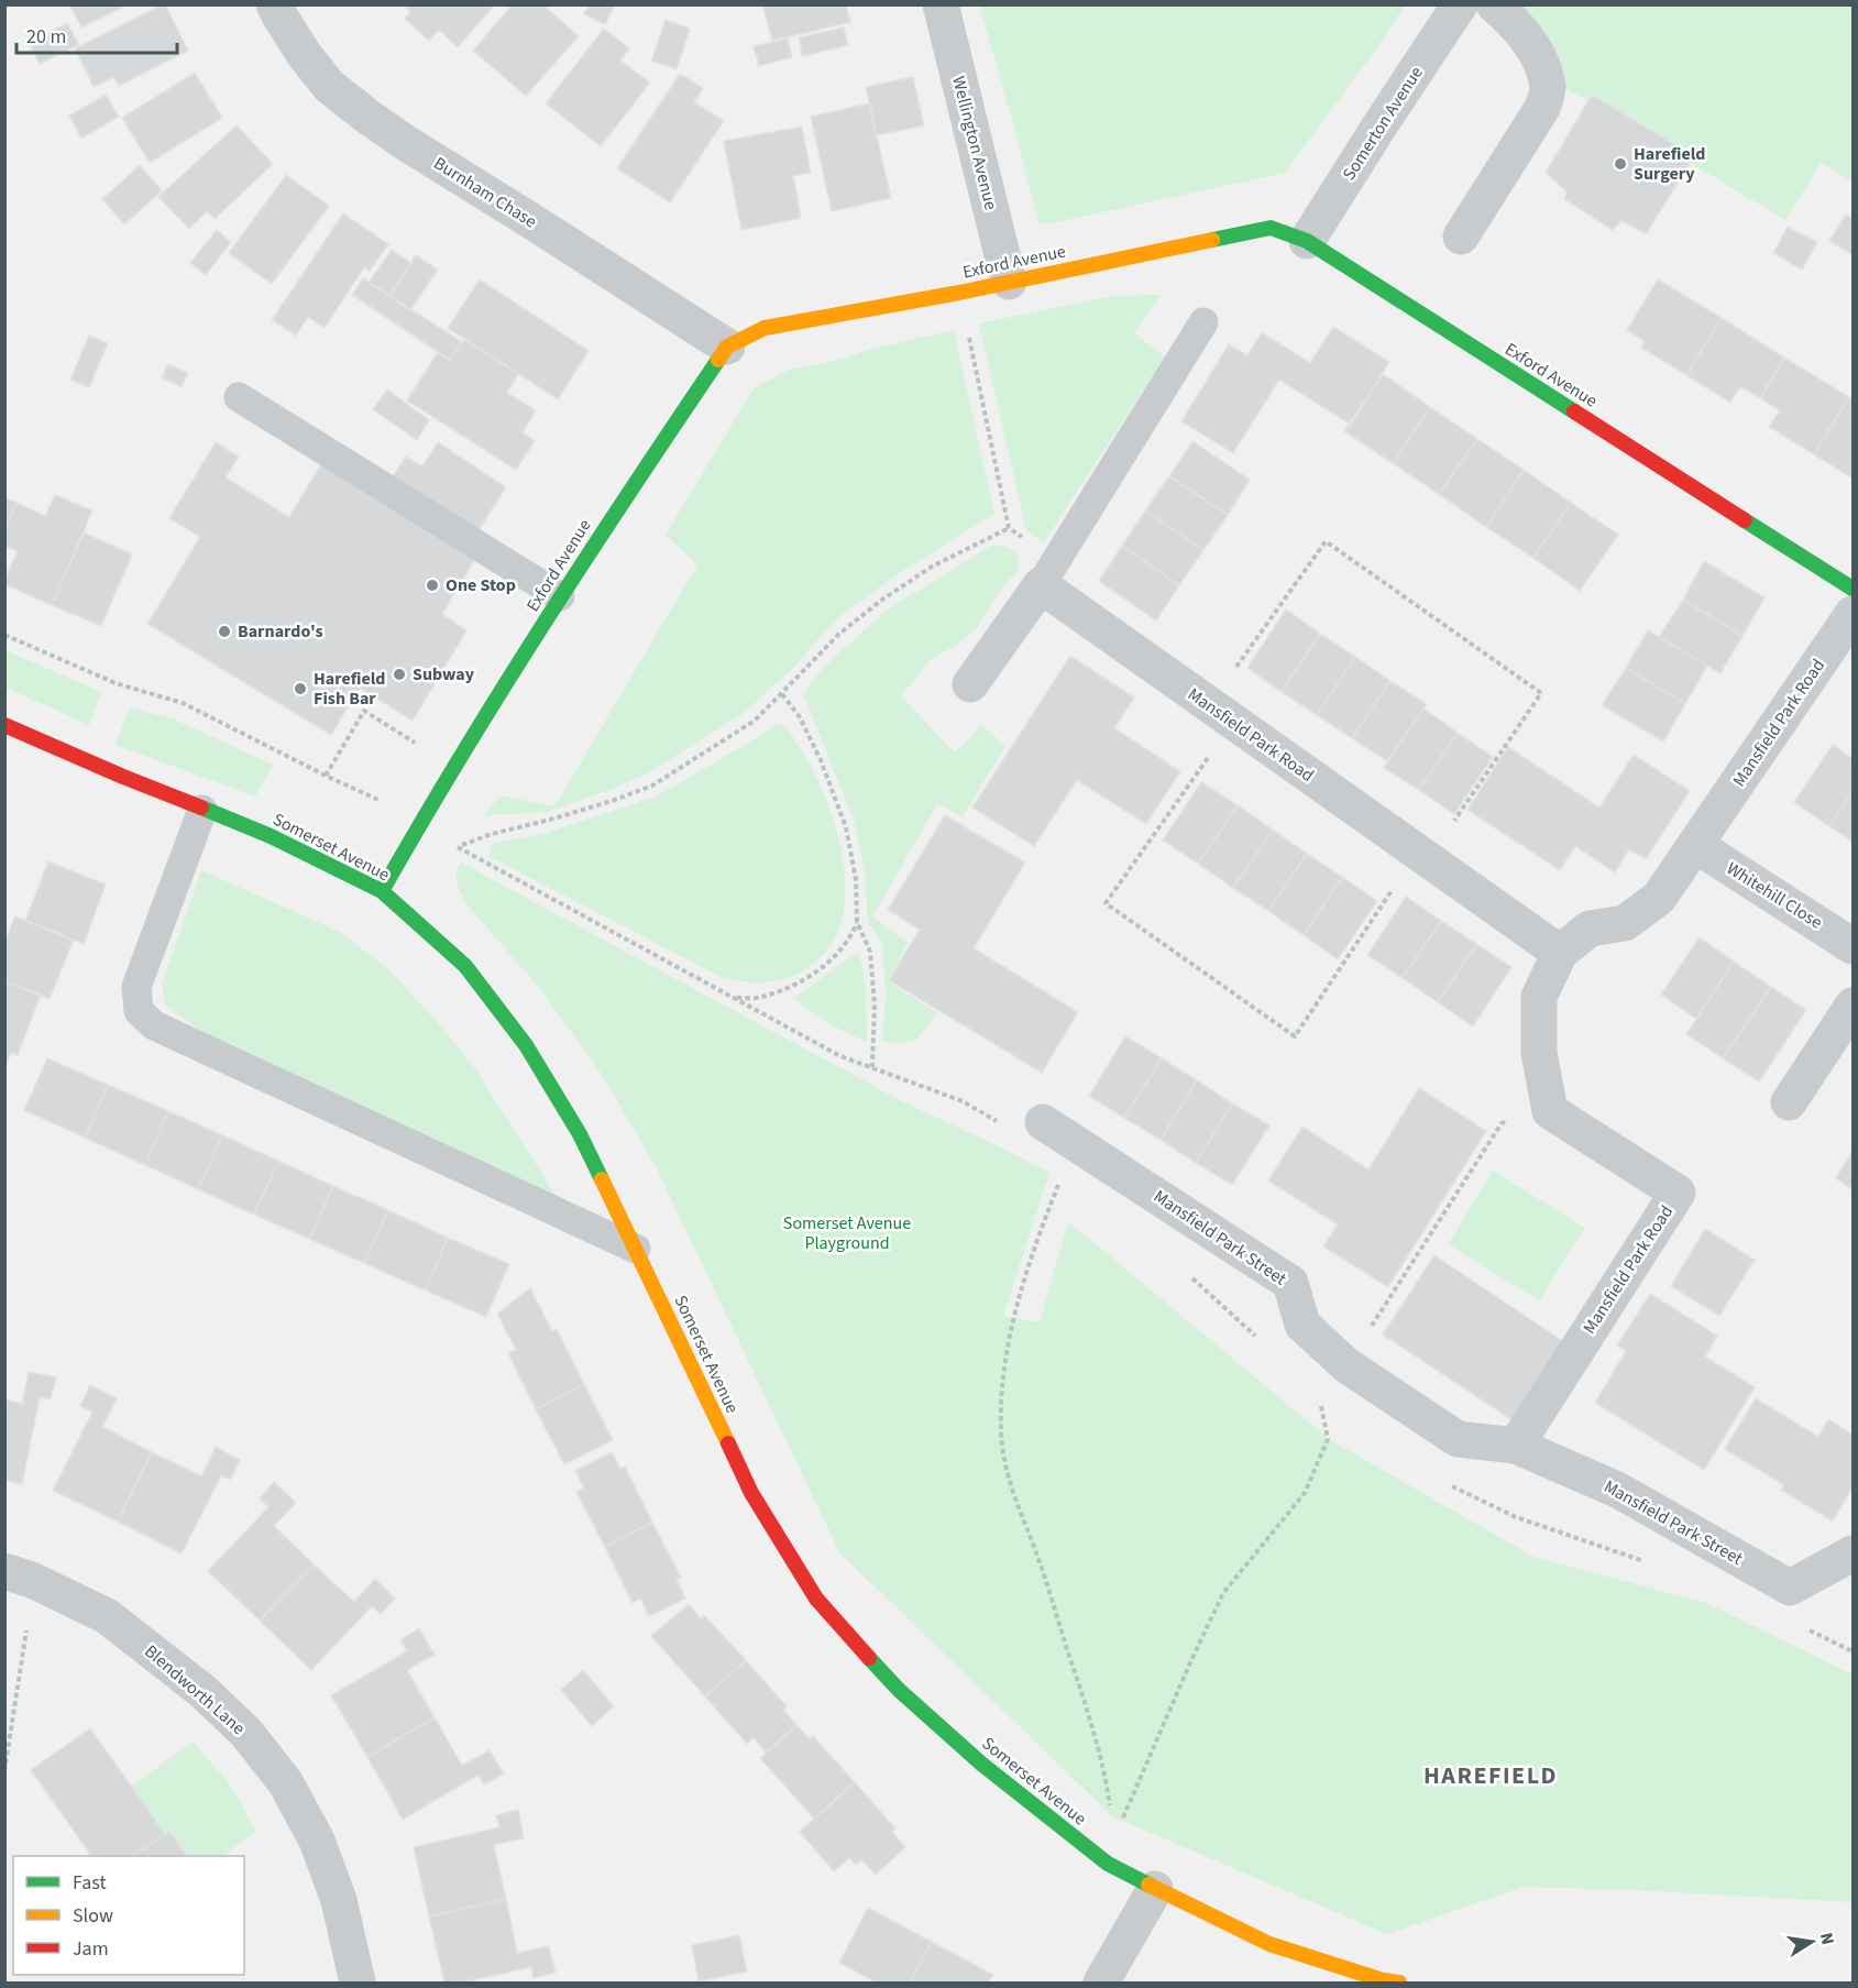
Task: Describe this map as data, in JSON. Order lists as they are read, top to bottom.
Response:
{
  "streets": {
    "street": [
      "Somerton Avenue",
      "Wellington Avenue",
      "Burnham Chase",
      "Exford Avenue",
      "Mansfield Park Road",
      "Somerset Avenue",
      "Whitehill Close",
      "Mansfield Park Street",
      "Blendworth Lane"
    ]
  },
  "crossings": [
    ["Somerton Avenue", "Exford Avenue"],
    ["Wellington Avenue", "Exford Avenue"],
    ["Burnham Chase", "Exford Avenue"],
    ["Exford Avenue", "Somerset Avenue"],
    ["Mansfield Park Road", "Whitehill Close"],
    ["Mansfield Park Road", "Mansfield Park Street"]
  ],
  "districts": ["HAREFIELD"],
  "parks": ["Somerset Avenue Playground"],
  "places": [
    "Harefield Surgery",
    "One Stop",
    "Barnardo's",
    "Subway",
    "Harefield Fish Bar"
  ],
  "legend": ["Fast", "Slow", "Jam"],
  "scale_bar": "20 m",
  "north": "right"
}
